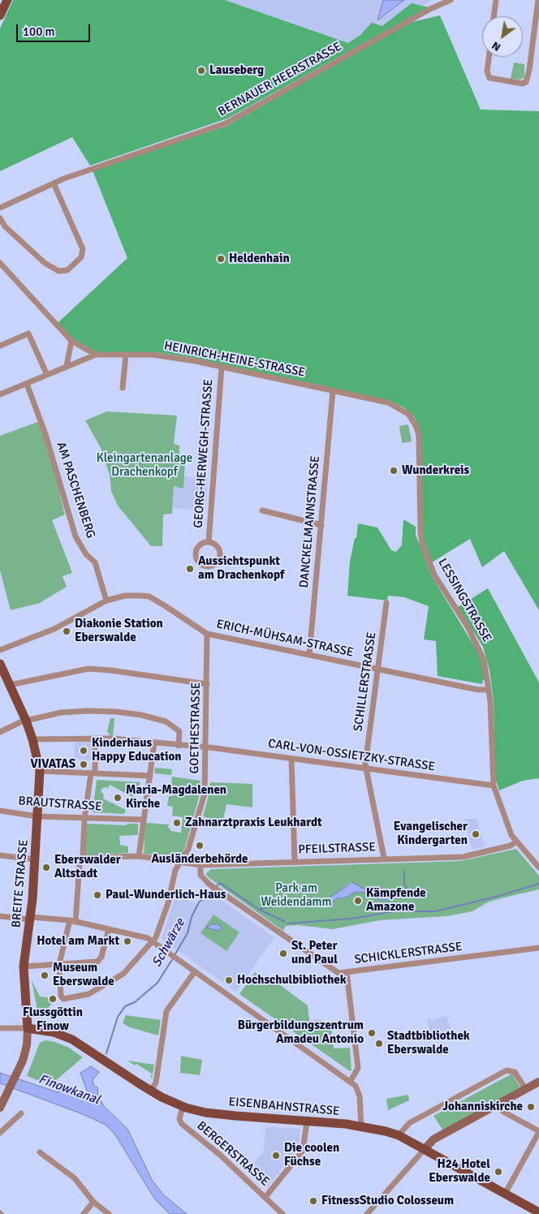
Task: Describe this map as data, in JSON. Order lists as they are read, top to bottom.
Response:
{
  "streets": {
    "main road": ["BREITE STRASSE", "EISENBAHNSTRASSE"],
    "street": [
      "BERNAUER HEERSTRASSE",
      "HEINRICH-HEINE-STRASSE",
      "GEORG-HERWEGH-STRASSE",
      "AM PASCHENBERG",
      "DANCKELMANNSTRASSE",
      "LESSINGSTRASSE",
      "ERICH-MÜHSAM-STRASSE",
      "SCHILLERSTRASSE",
      "GOETHESTRASSE",
      "CARL-VON-OSSIETZKY-STRASSE",
      "BRAUTSTRASSE",
      "PFEILSTRASSE",
      "SCHICKLERSTRASSE",
      "BERGERSTRASSE"
    ]
  },
  "crossings": [
    ["HEINRICH-HEINE-STRASSE", "GEORG-HERWEGH-STRASSE"],
    ["HEINRICH-HEINE-STRASSE", "DANCKELMANNSTRASSE"],
    ["HEINRICH-HEINE-STRASSE", "LESSINGSTRASSE"],
    ["AM PASCHENBERG", "ERICH-MÜHSAM-STRASSE"],
    ["DANCKELMANNSTRASSE", "LESSINGSTRASSE"],
    ["DANCKELMANNSTRASSE", "ERICH-MÜHSAM-STRASSE"],
    ["LESSINGSTRASSE", "ERICH-MÜHSAM-STRASSE"],
    ["LESSINGSTRASSE", "CARL-VON-OSSIETZKY-STRASSE"],
    ["LESSINGSTRASSE", "PFEILSTRASSE"],
    ["ERICH-MÜHSAM-STRASSE", "SCHILLERSTRASSE"],
    ["ERICH-MÜHSAM-STRASSE", "GOETHESTRASSE"],
    ["SCHILLERSTRASSE", "CARL-VON-OSSIETZKY-STRASSE"],
    ["SCHILLERSTRASSE", "PFEILSTRASSE"],
    ["GOETHESTRASSE", "CARL-VON-OSSIETZKY-STRASSE"],
    ["GOETHESTRASSE", "PFEILSTRASSE"],
    ["CARL-VON-OSSIETZKY-STRASSE", "BREITE STRASSE"],
    ["BRAUTSTRASSE", "BREITE STRASSE"],
    ["PFEILSTRASSE", "SCHICKLERSTRASSE"],
    ["BREITE STRASSE", "EISENBAHNSTRASSE"],
    ["EISENBAHNSTRASSE", "BERGERSTRASSE"]
  ],
  "water": ["Schwärze", "Finowkanal"],
  "parks": ["Kleingartenanlage Drachenkopf", "Park am Weidendamm"],
  "places": [
    "Lauseberg",
    "Heldenhain",
    "Wunderkreis",
    "Aussichtspunkt am Drachenkopf",
    "Diakonie Station Eberswalde",
    "Kinderhaus Happy Education",
    "VIVATAS",
    "Maria-Magdalenen Kirche",
    "Zahnarztpraxis Leukhardt",
    "Evangelischer Kindergarten",
    "Ausländerbehörde",
    "Eberswalder Altstadt",
    "Paul-Wunderlich-Haus",
    "Kämpfende Amazone",
    "Hotel am Markt",
    "St. Peter und Paul",
    "Museum Eberswalde",
    "Hochschulbibliothek",
    "Flussgöttin Finow",
    "Bürgerbildungszentrum Amadeu Antonio",
    "Stadtbibliothek Eberswalde",
    "Johanniskirche",
    "Die coolen Füchse",
    "H24 Hotel Eberswalde",
    "FitnessStudio Colosseum"
  ],
  "scale_bar": "100 m",
  "north": "bottom left"
}
